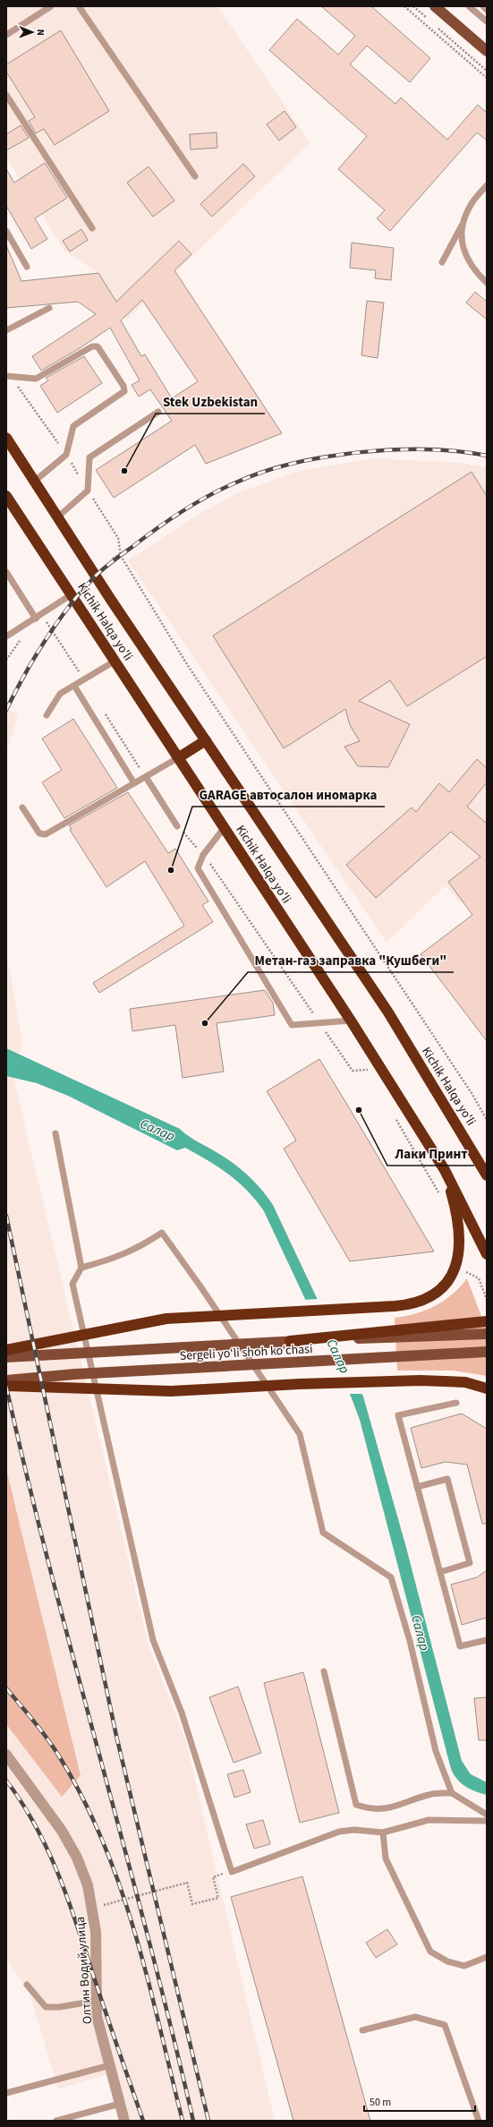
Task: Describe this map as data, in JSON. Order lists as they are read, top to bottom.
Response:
{
  "streets": {
    "highway": ["Kichik Halqa yo'li"],
    "main road": ["Sergeli yo‘li shoh ko‘chasi"],
    "street": ["Олтин Водий улица"]
  },
  "water": ["Салар"],
  "places": [
    "Stek Uzbekistan",
    "GARAGE автосалон иномарка",
    "Метан-газ заправка \"Кушбеги\"",
    "Лаки Принт"
  ],
  "scale_bar": "50 m",
  "north": "right"
}
